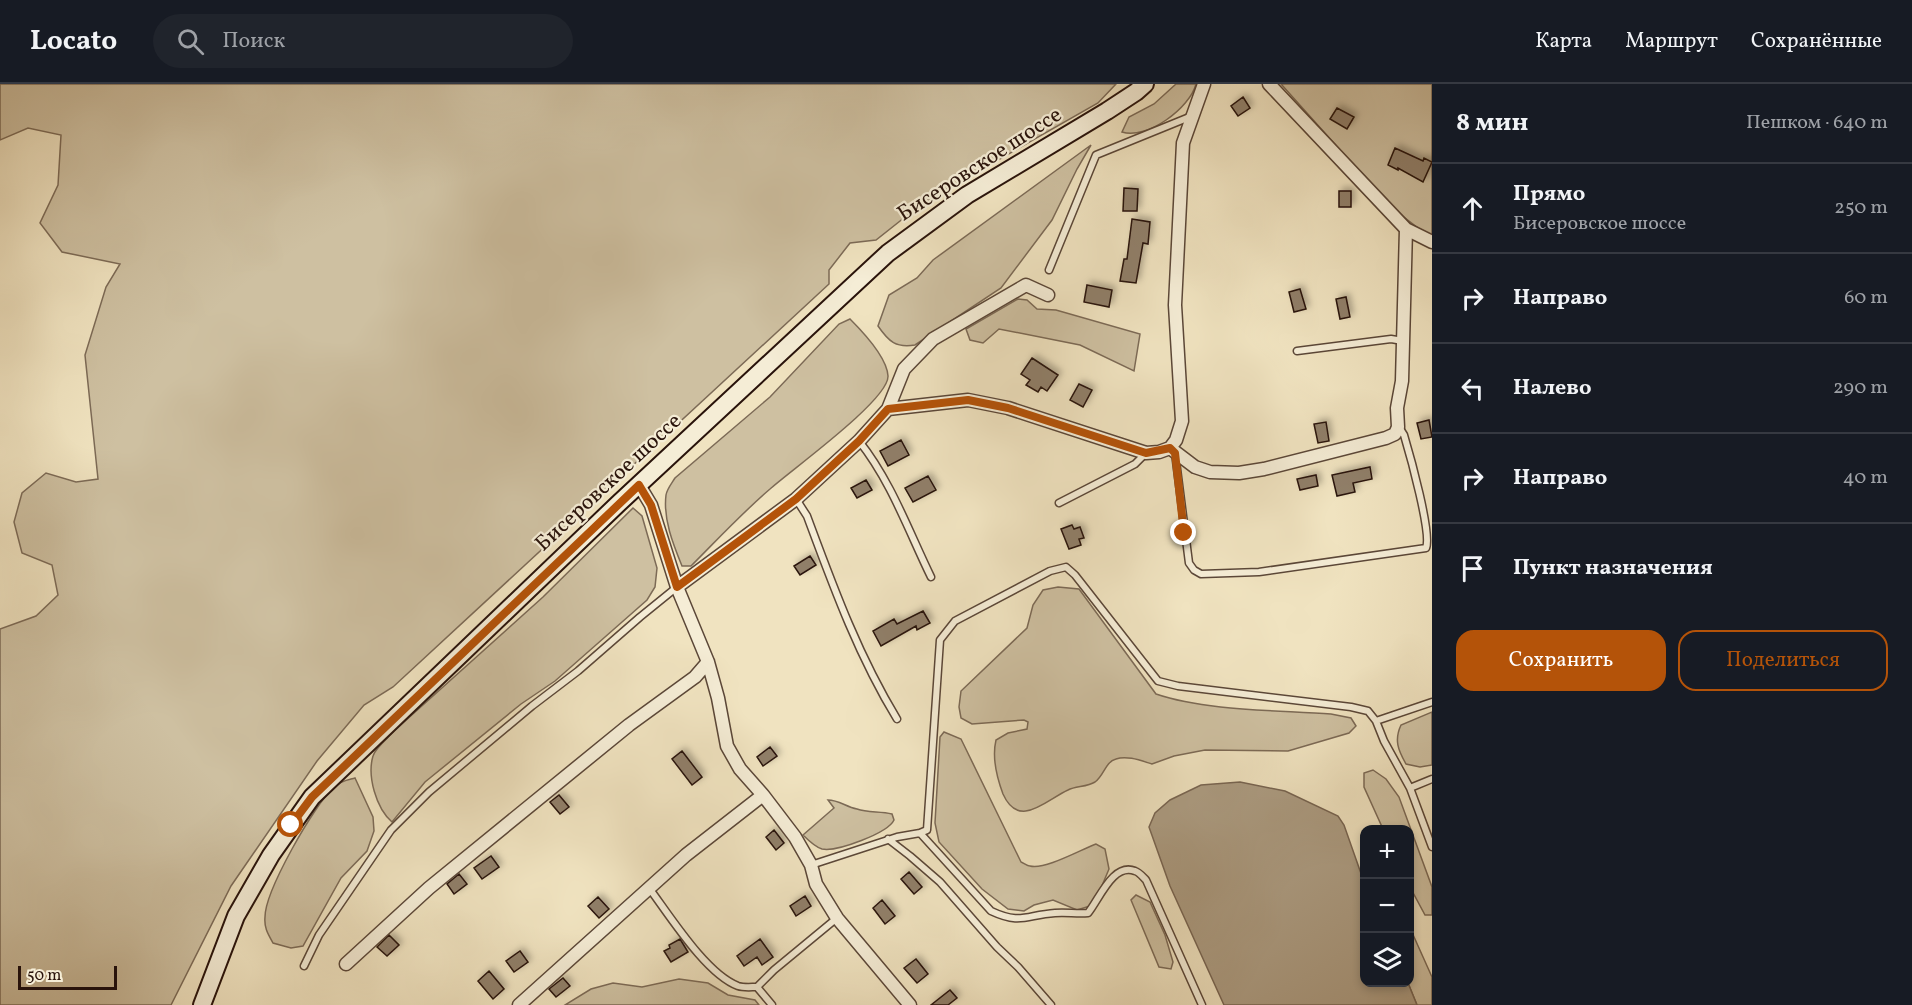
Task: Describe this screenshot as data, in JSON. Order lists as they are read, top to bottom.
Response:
{
  "streets": {
    "main road": ["Бисеровское шоссе"]
  },
  "scale_bar": "50 m",
  "page": {
    "header": "Locato",
    "search": "Поиск",
    "nav": ["Карта", "Маршрут", "Сохранённые"],
    "heading": ["8 мин", "Пешком · 640 m"],
    "list": [
      ["Прямо", "Бисеровское шоссе", "250 m"],
      ["Направо", "60 m"],
      ["Налево", "290 m"],
      ["Направо", "40 m"],
      "Пункт назначения"
    ],
    "buttons": ["Сохранить", "Поделиться"],
    "map_buttons": ["+", "−"],
    "scale": "50 m"
  }
}
